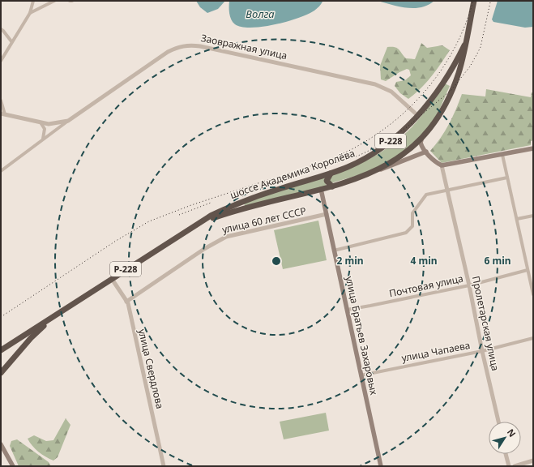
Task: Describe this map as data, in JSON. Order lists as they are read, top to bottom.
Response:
{
  "streets": {
    "highway": ["Р-228", "шоссе Академика Королёва"],
    "main road": ["улица Братьев Захаровых"],
    "street": [
      "Заовражная улица",
      "улица 60 лет СССР",
      "Почтовая улица",
      "Пролетарская улица",
      "улица Чапаева",
      "улица Свердлова"
    ]
  },
  "crossings": [
    ["Заовражная улица", "шоссе Академика Королёва"],
    ["Р-228", "шоссе Академика Королёва"],
    ["шоссе Академика Королёва", "улица Братьев Захаровых"],
    ["шоссе Академика Королёва", "улица Свердлова"],
    ["улица 60 лет СССР", "улица Братьев Захаровых"],
    ["улица 60 лет СССР", "улица Свердлова"],
    ["Почтовая улица", "Пролетарская улица"],
    ["Почтовая улица", "улица Братьев Захаровых"],
    ["Пролетарская улица", "улица Чапаева"],
    ["улица Братьев Захаровых", "улица Чапаева"]
  ],
  "water": ["Волга"],
  "north": "top right",
  "rings": ["2 min", "4 min", "6 min"]
}
